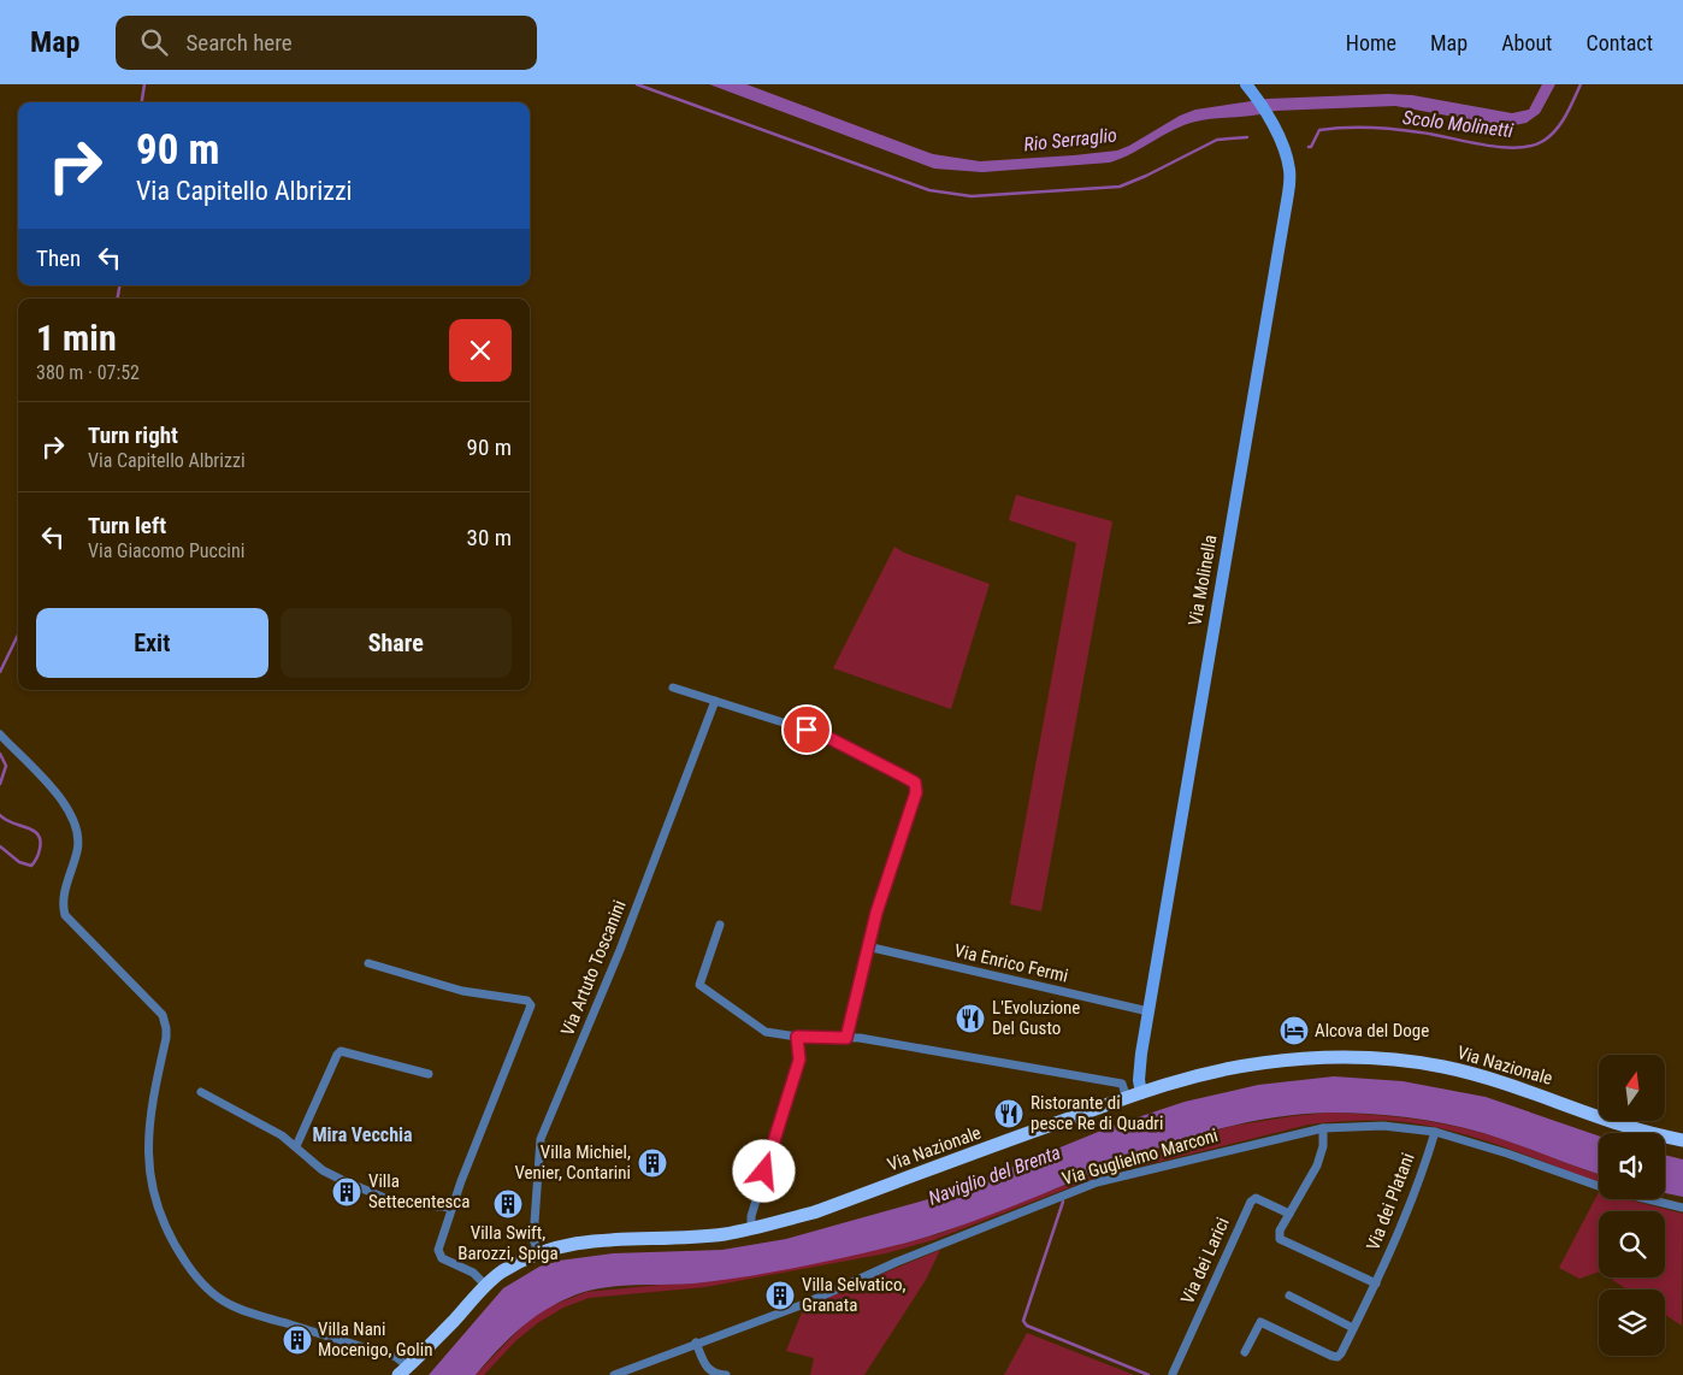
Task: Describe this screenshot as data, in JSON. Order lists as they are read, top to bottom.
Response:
{
  "streets": {
    "main road": ["Via Nazionale"],
    "street": [
      "Via Molinella",
      "Via Enrico Fermi",
      "Via Artuto Toscanini",
      "Via Guglielmo Marconi",
      "Via dei Platani",
      "Via dei Larici"
    ]
  },
  "crossings": [
    ["Via Molinella", "Via Enrico Fermi"],
    ["Via Molinella", "Via Nazionale"],
    ["Via Artuto Toscanini", "Via Nazionale"],
    ["Via Guglielmo Marconi", "Via dei Platani"]
  ],
  "districts": ["Mira Vecchia"],
  "water": ["Scolo Molinetti", "Rio Serraglio", "Naviglio del Brenta"],
  "places": {
    "restaurant": ["L'Evoluzione Del Gusto", "Ristorante di pesce Re di Quadri"],
    "hotel": ["Alcova del Doge"],
    "building": [
      "Villa Michiel, Venier, Contarini",
      "Villa Settecentesca",
      "Villa Swift, Barozzi, Spiga",
      "Villa Selvatico, Granata",
      "Villa Nani Mocenigo, Golin"
    ]
  },
  "north": "top",
  "page": {
    "header": "Map",
    "search": "Search here",
    "nav": [
      "Home",
      "Map",
      "About",
      "Contact"
    ],
    "turn": ["90 m", "Via Capitello Albrizzi"],
    "then": "Then",
    "heading": ["1 min", "380 m · 07:52"],
    "list": [
      {
        "name": "Turn right",
        "note": "Via Capitello Albrizzi",
        "value": "90 m"
      },
      {
        "name": "Turn left",
        "note": "Via Giacomo Puccini",
        "value": "30 m"
      }
    ],
    "buttons": ["Exit", "Share"]
  }
}
